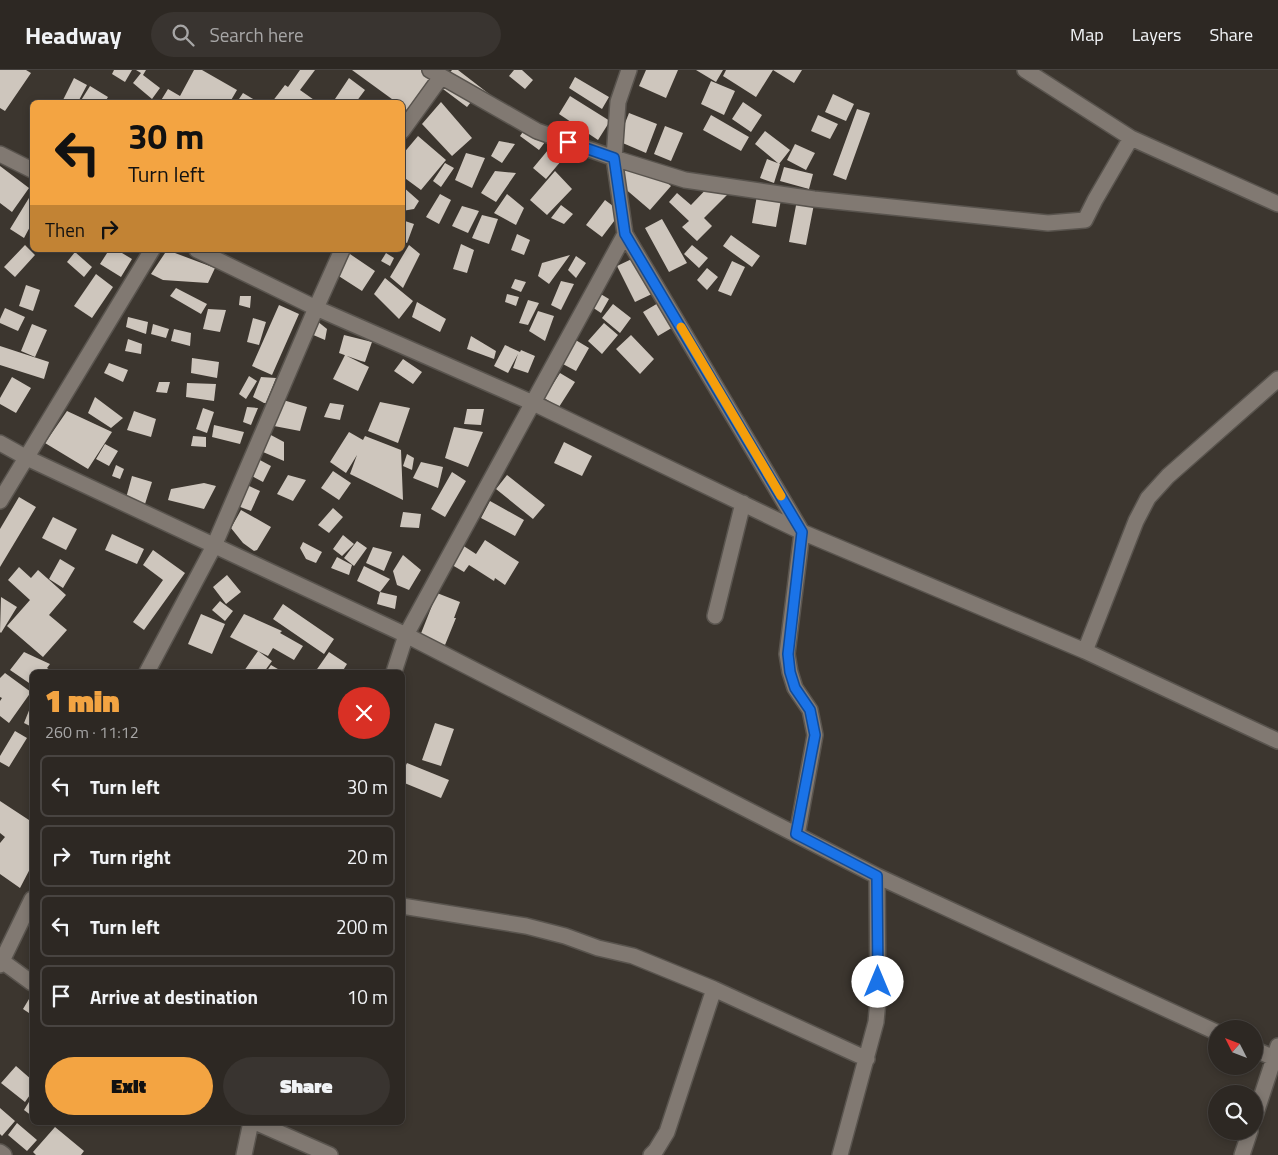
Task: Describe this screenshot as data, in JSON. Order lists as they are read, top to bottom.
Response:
{
  "north": "top left",
  "page": {
    "header": "Headway",
    "search": "Search here",
    "nav": ["Map", "Layers", "Share"],
    "turn": ["30 m", "Turn left"],
    "then": "Then",
    "heading": ["1 min", "260 m · 11:12"],
    "list": [
      {
        "name": "Turn left",
        "value": "30 m"
      },
      {
        "name": "Turn right",
        "value": "20 m"
      },
      {
        "name": "Turn left",
        "value": "200 m"
      },
      {
        "name": "Arrive at destination",
        "value": "10 m"
      }
    ],
    "buttons": ["Exit", "Share"]
  }
}
